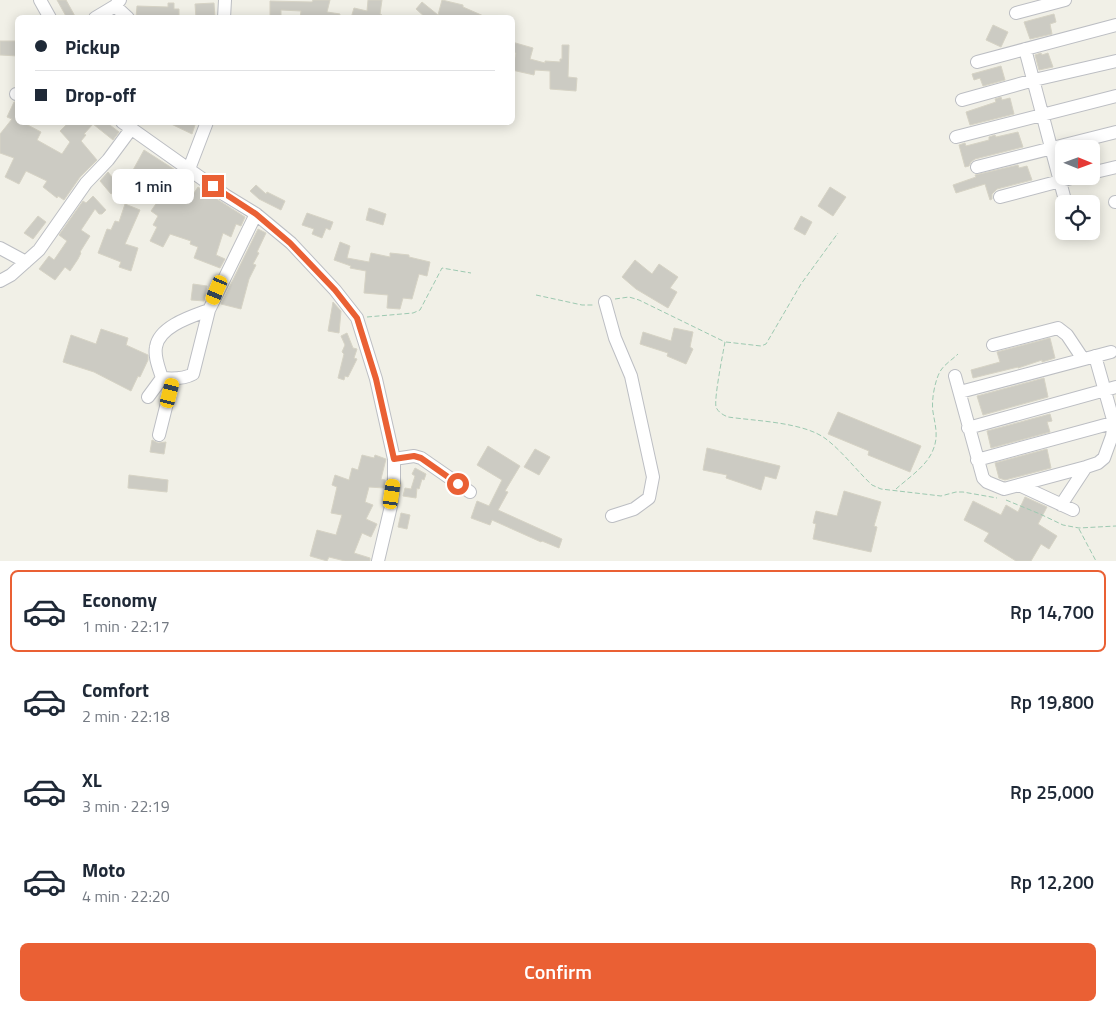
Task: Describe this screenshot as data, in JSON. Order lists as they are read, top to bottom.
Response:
{
  "north": "right",
  "page": {
    "banner": ["Pickup", "Drop-off"],
    "bubble": "1 min",
    "list": [
      {
        "name": "Economy",
        "note": "1 min · 22:17",
        "value": "Rp 14,700"
      },
      {
        "name": "Comfort",
        "note": "2 min · 22:18",
        "value": "Rp 19,800"
      },
      {
        "name": "XL",
        "note": "3 min · 22:19",
        "value": "Rp 25,000"
      },
      {
        "name": "Moto",
        "note": "4 min · 22:20",
        "value": "Rp 12,200"
      }
    ],
    "buttons": "Confirm"
  }
}
